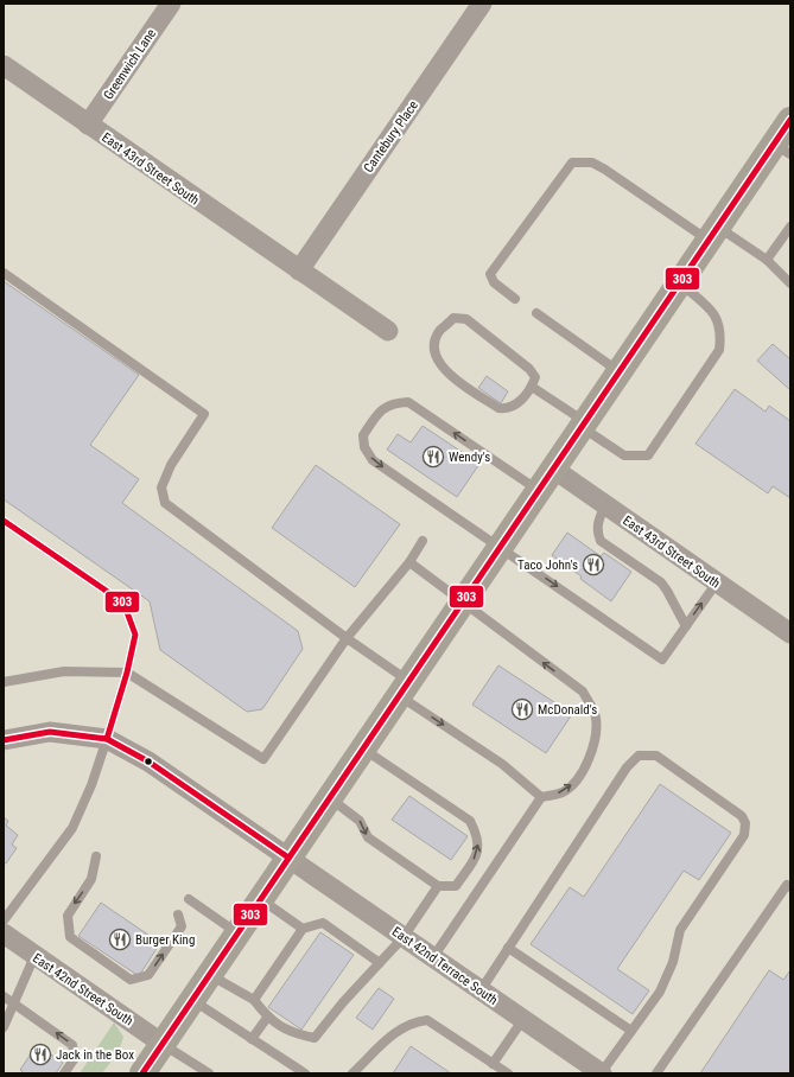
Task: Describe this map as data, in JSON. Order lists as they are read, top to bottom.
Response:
{
  "streets": {
    "street": [
      "Greenwich Lane",
      "Cantebury Place",
      "East 43rd Street South",
      "East 42nd Terrace South",
      "East 42nd Street South"
    ]
  },
  "crossings": [
    ["Greenwich Lane", "East 43rd Street South"],
    ["Cantebury Place", "East 43rd Street South"]
  ],
  "places": {
    "restaurant": [
      "Wendy's",
      "Taco John's",
      "McDonald's",
      "Burger King",
      "Jack in the Box"
    ]
  },
  "lines": ["transit line 303"]
}
